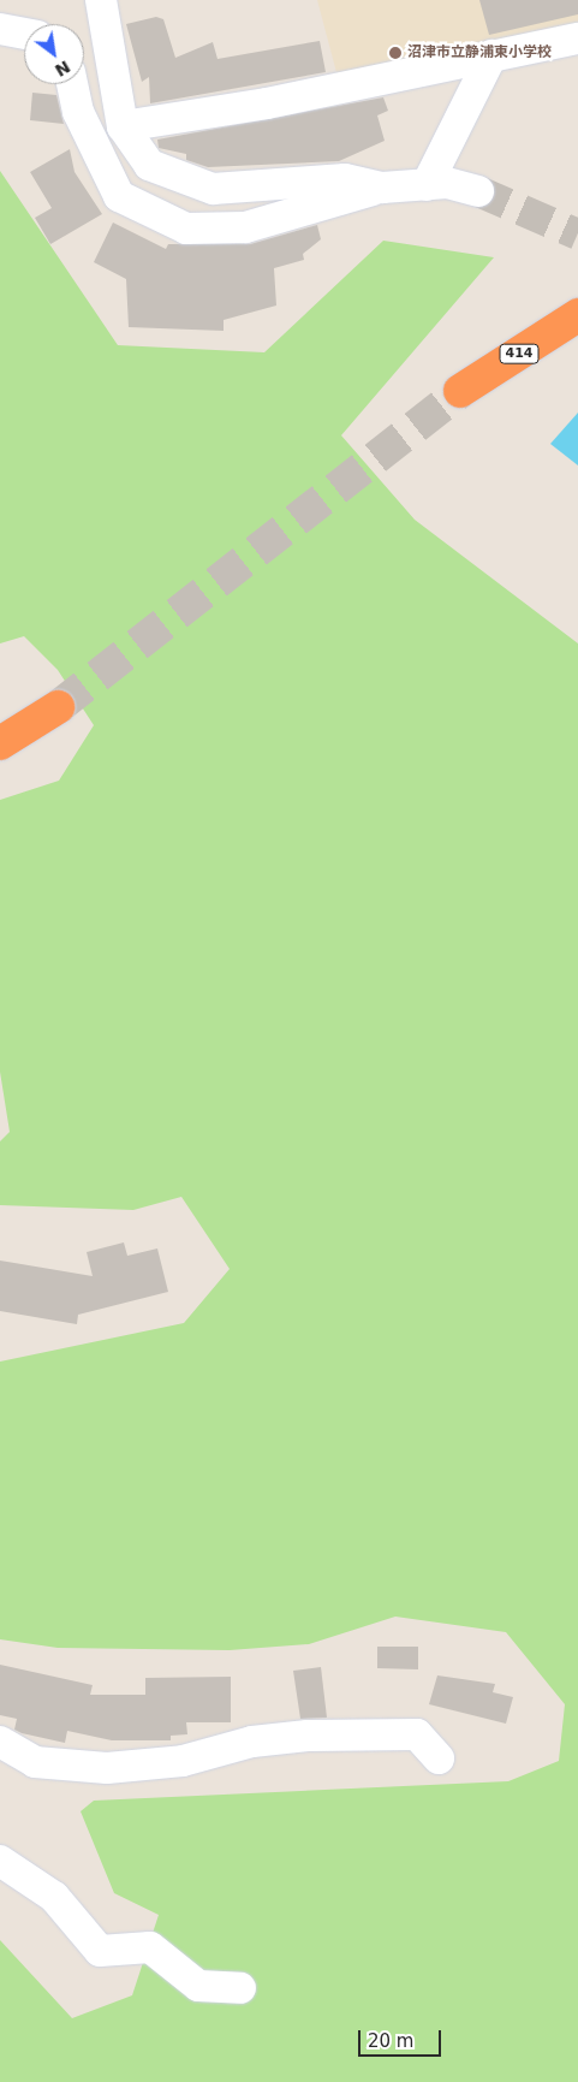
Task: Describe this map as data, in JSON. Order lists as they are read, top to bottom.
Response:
{
  "streets": {
    "highway": ["414"]
  },
  "places": ["沼津市立静浦東小学校"],
  "scale_bar": "20 m",
  "north": "bottom right"
}
